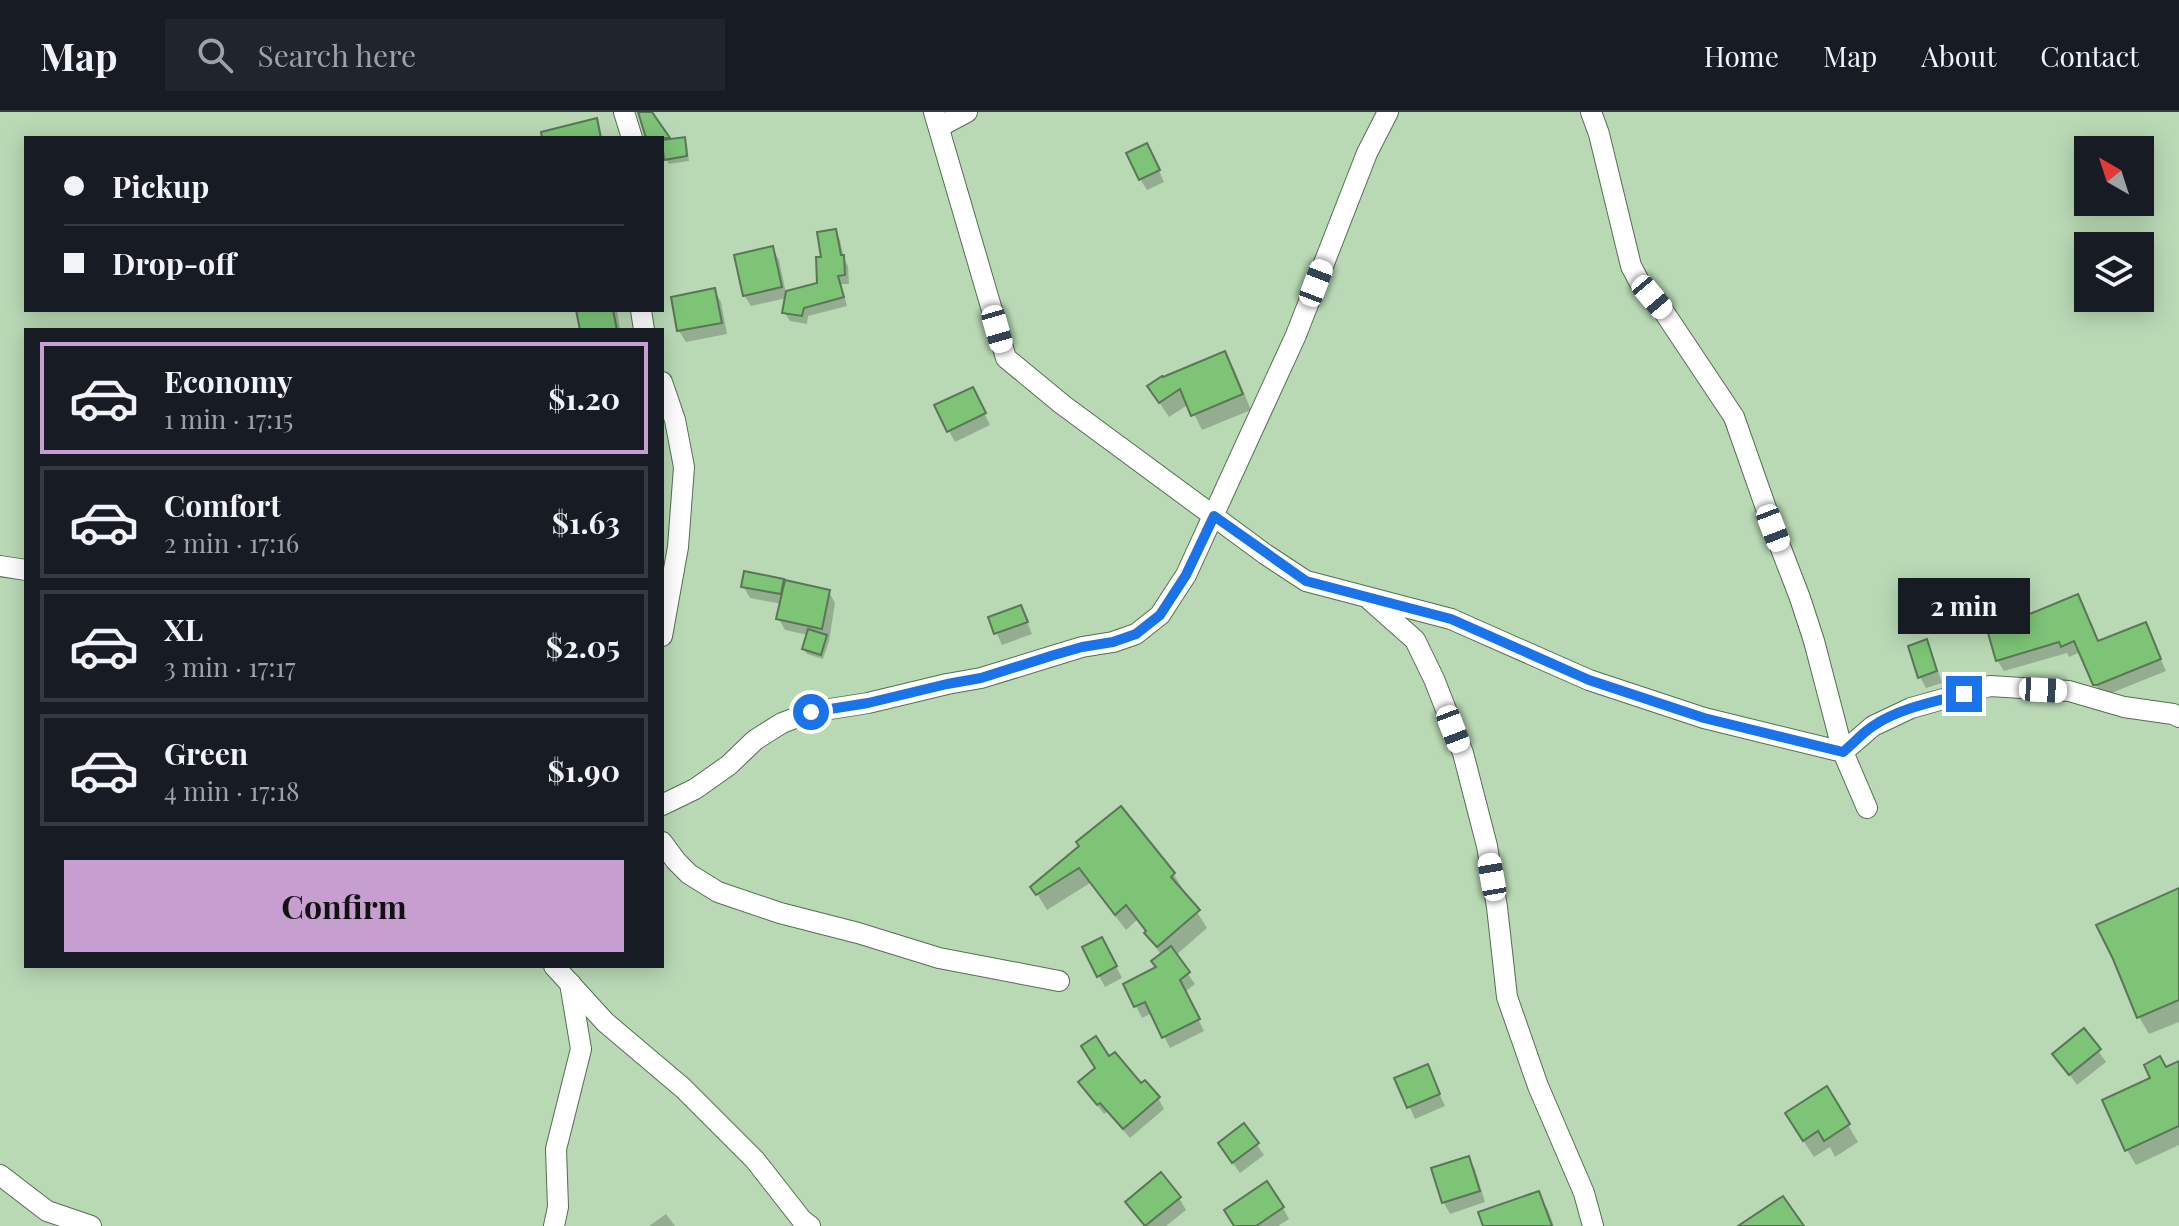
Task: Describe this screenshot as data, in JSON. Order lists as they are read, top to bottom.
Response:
{
  "north": "top left",
  "page": {
    "header": "Map",
    "search": "Search here",
    "nav": [
      "Home",
      "Map",
      "About",
      "Contact"
    ],
    "banner": ["Pickup", "Drop-off"],
    "list": [
      {
        "name": "Economy",
        "note": "1 min · 17:15",
        "value": "$1.20"
      },
      {
        "name": "Comfort",
        "note": "2 min · 17:16",
        "value": "$1.63"
      },
      {
        "name": "XL",
        "note": "3 min · 17:17",
        "value": "$2.05"
      },
      {
        "name": "Green",
        "note": "4 min · 17:18",
        "value": "$1.90"
      }
    ],
    "bubble": "2 min",
    "buttons": "Confirm"
  }
}
